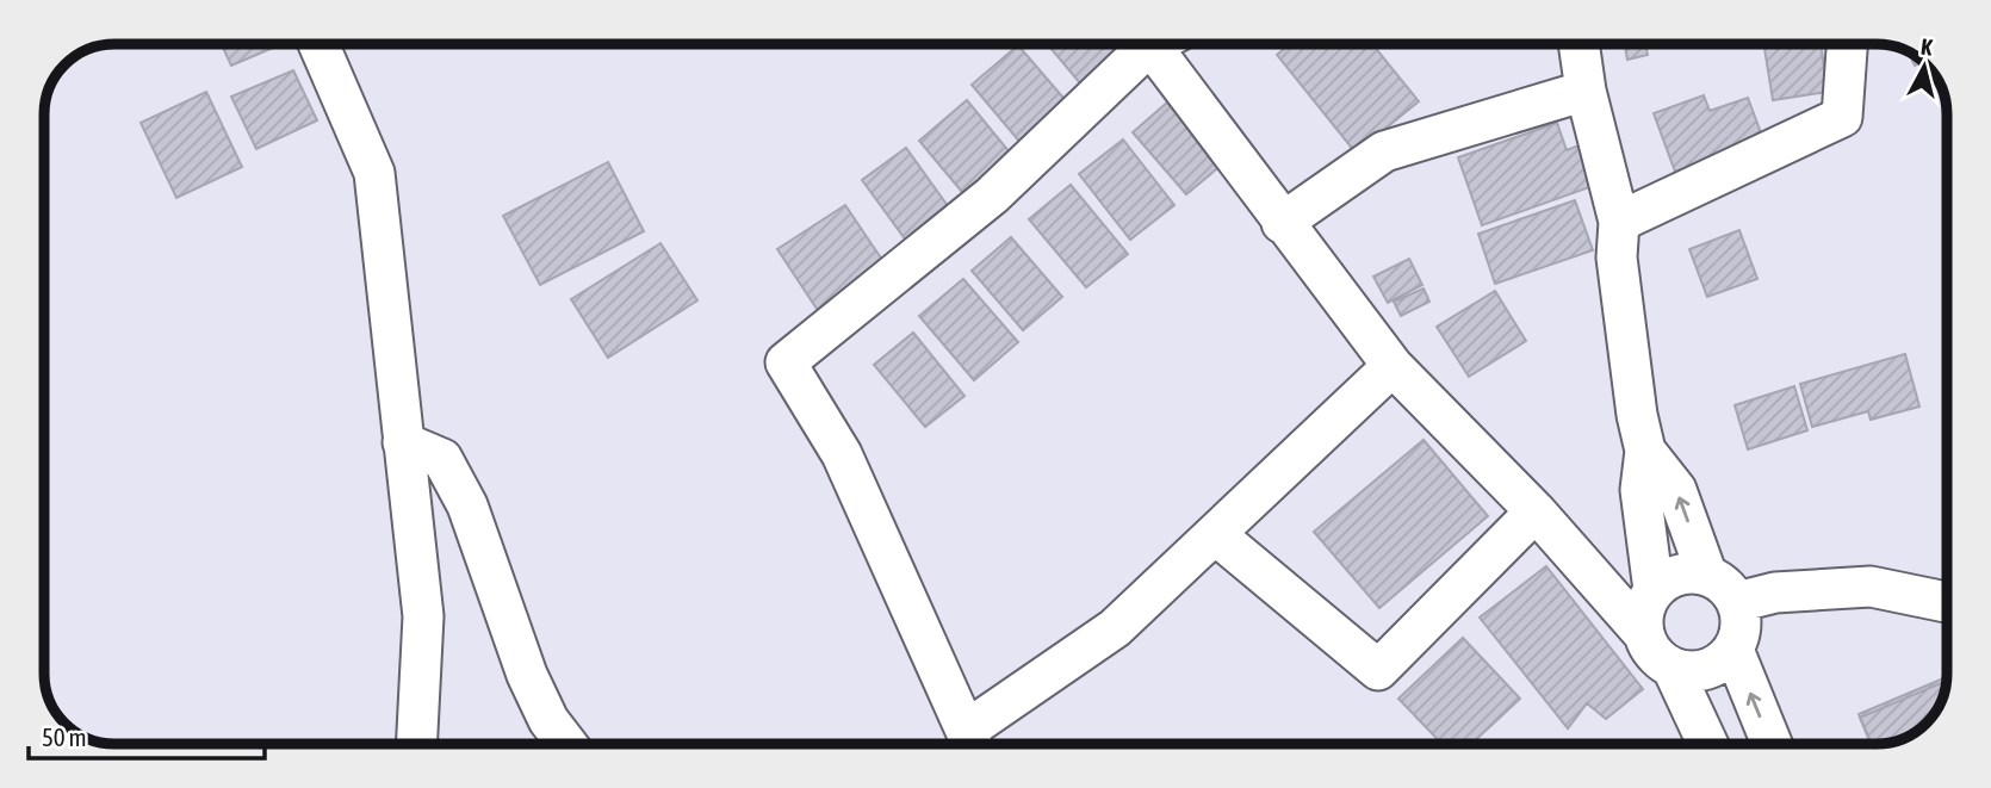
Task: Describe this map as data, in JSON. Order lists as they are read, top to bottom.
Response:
{
  "scale_bar": "50 m",
  "north": "top"
}
